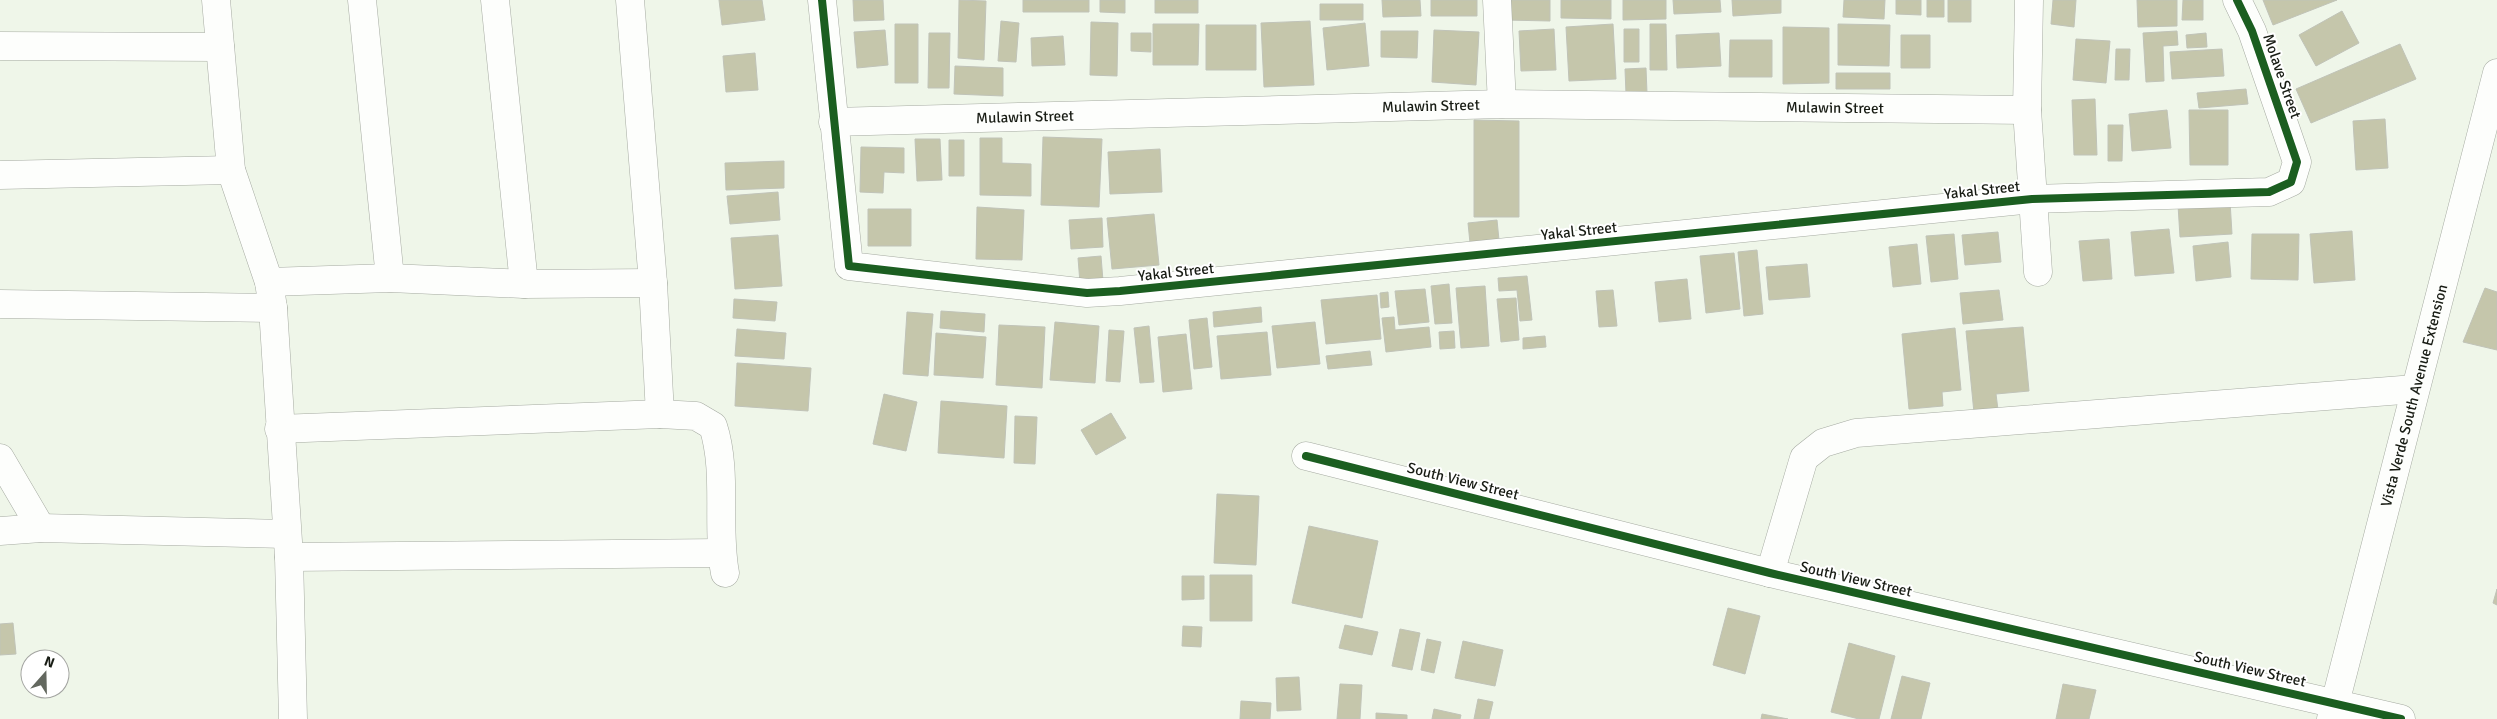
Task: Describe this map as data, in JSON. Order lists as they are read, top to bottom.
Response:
{
  "streets": {
    "street": [
      "Molave Street",
      "Mulawin Street",
      "Yakal Street",
      "Vista Verde South Avenue Extension",
      "South View Street"
    ]
  },
  "crossings": [
    ["Molave Street", "Yakal Street"],
    ["Mulawin Street", "Yakal Street"],
    ["Vista Verde South Avenue Extension", "South View Street"]
  ],
  "north": "top"
}
